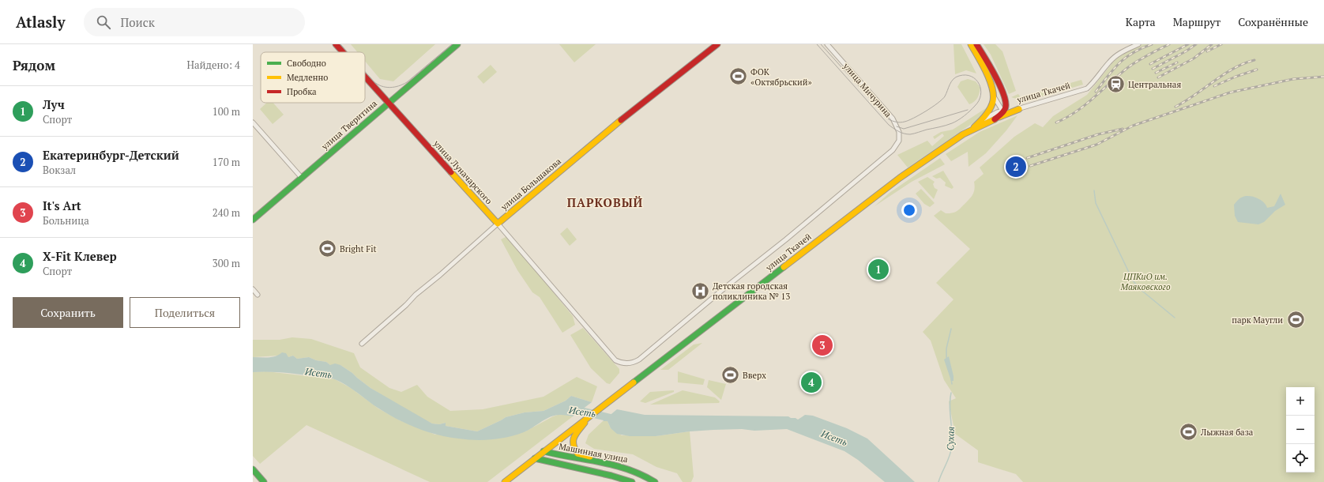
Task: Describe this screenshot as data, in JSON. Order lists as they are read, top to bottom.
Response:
{
  "streets": {
    "main road": [
      "улица Ткачей",
      "улица Тверитина",
      "улица Луначарского",
      "улица Большакова",
      "Машинная улица"
    ],
    "street": ["улица Мичурина"]
  },
  "crossings": [
    ["улица Мичурина", "улица Ткачей"],
    ["улица Ткачей", "улица Луначарского"],
    ["улица Тверитина", "улица Луначарского"],
    ["улица Луначарского", "улица Большакова"]
  ],
  "districts": ["ПАРКОВЫЙ"],
  "water": ["Исеть", "Сухая"],
  "parks": ["ЦПКиО им. Маяковского"],
  "places": {
    "sports": [
      "ФОК «Октябрьский»",
      "Bright Fit",
      "парк Маугли",
      "Вверх",
      "Лыжная база"
    ],
    "station": ["Центральная"],
    "hospital": ["Детская городская поликлиника № 13"]
  },
  "legend": ["Свободно", "Медленно", "Пробка"],
  "page": {
    "header": "Atlasly",
    "search": "Поиск",
    "nav": ["Карта", "Маршрут", "Сохранённые"],
    "heading": ["Рядом", "Найдено: 4"],
    "list": [
      {
        "mark": "1",
        "name": "Луч",
        "note": "Спорт",
        "value": "100 m"
      },
      {
        "mark": "2",
        "name": "Екатеринбург-Детский",
        "note": "Вокзал",
        "value": "170 m"
      },
      {
        "mark": "3",
        "name": "It's Art",
        "note": "Больница",
        "value": "240 m"
      },
      {
        "mark": "4",
        "name": "X-Fit Клевер",
        "note": "Спорт",
        "value": "300 m"
      }
    ],
    "pins": [
      "2",
      "1",
      "3",
      "4"
    ],
    "buttons": ["Сохранить", "Поделиться"],
    "map_buttons": ["+", "−"]
  }
}
